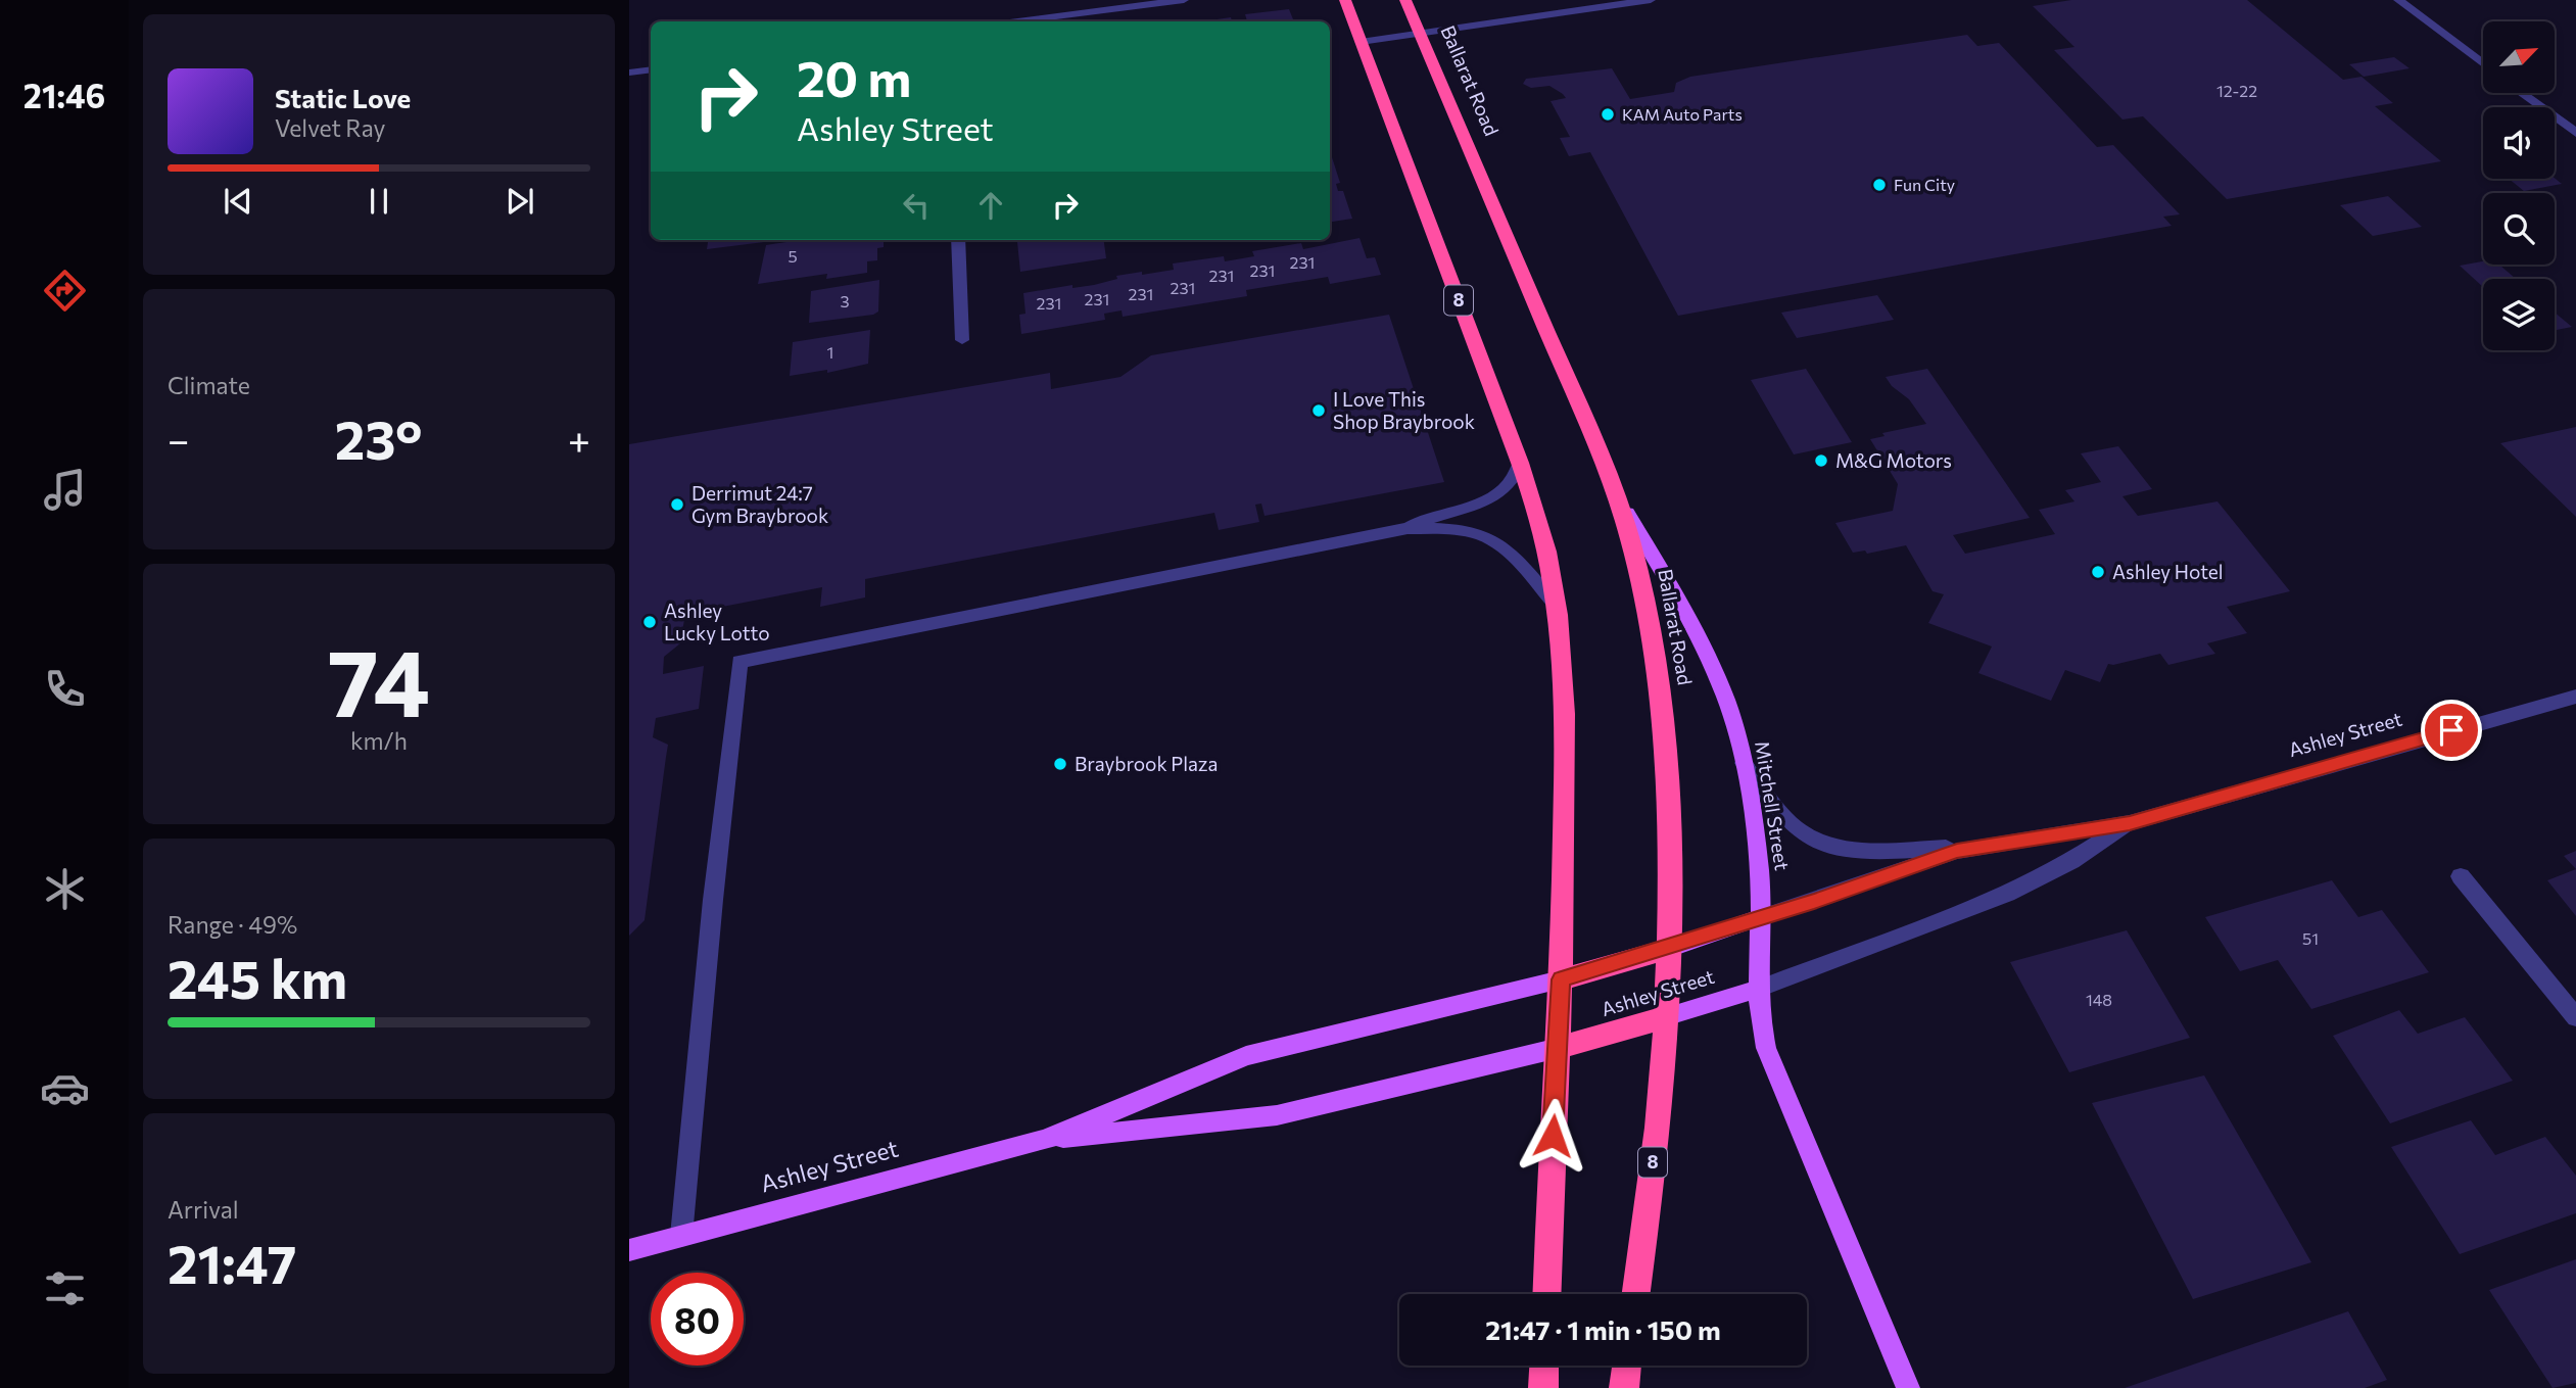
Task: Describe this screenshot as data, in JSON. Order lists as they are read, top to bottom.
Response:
{
  "streets": {
    "highway": ["Ballarat Road", "8", "Ashley Street"],
    "main road": ["Mitchell Street"]
  },
  "crossings": [
    ["Ballarat Road", "Ashley Street"],
    ["Ballarat Road", "Mitchell Street"],
    ["8", "Ashley Street"],
    ["Ashley Street", "Mitchell Street"]
  ],
  "places": [
    "KAM Auto Parts",
    "Fun City",
    "I Love This Shop Braybrook",
    "M&G Motors",
    "Derrimut 24:7 Gym Braybrook",
    "Ashley Hotel",
    "Ashley Lucky Lotto",
    "Braybrook Plaza"
  ],
  "house_numbers": [
    "12-22",
    "5",
    "231",
    "231",
    "231",
    "231",
    "231",
    "231",
    "3",
    "231",
    "1",
    "51",
    "148"
  ],
  "north": "top right",
  "page": {
    "tabs": "21:46",
    "turn": ["20 m", "Ashley Street"],
    "song": ["Static Love", "Velvet Ray"],
    "tile": [
      "Climate",
      ["74", "km/h"],
      ["Range · 49%", "245 km"],
      ["Arrival", "21:47"]
    ],
    "heat": ["−", "23°", "+"],
    "limit": "80",
    "trip": "21:47 · 1 min · 150 m"
  }
}
